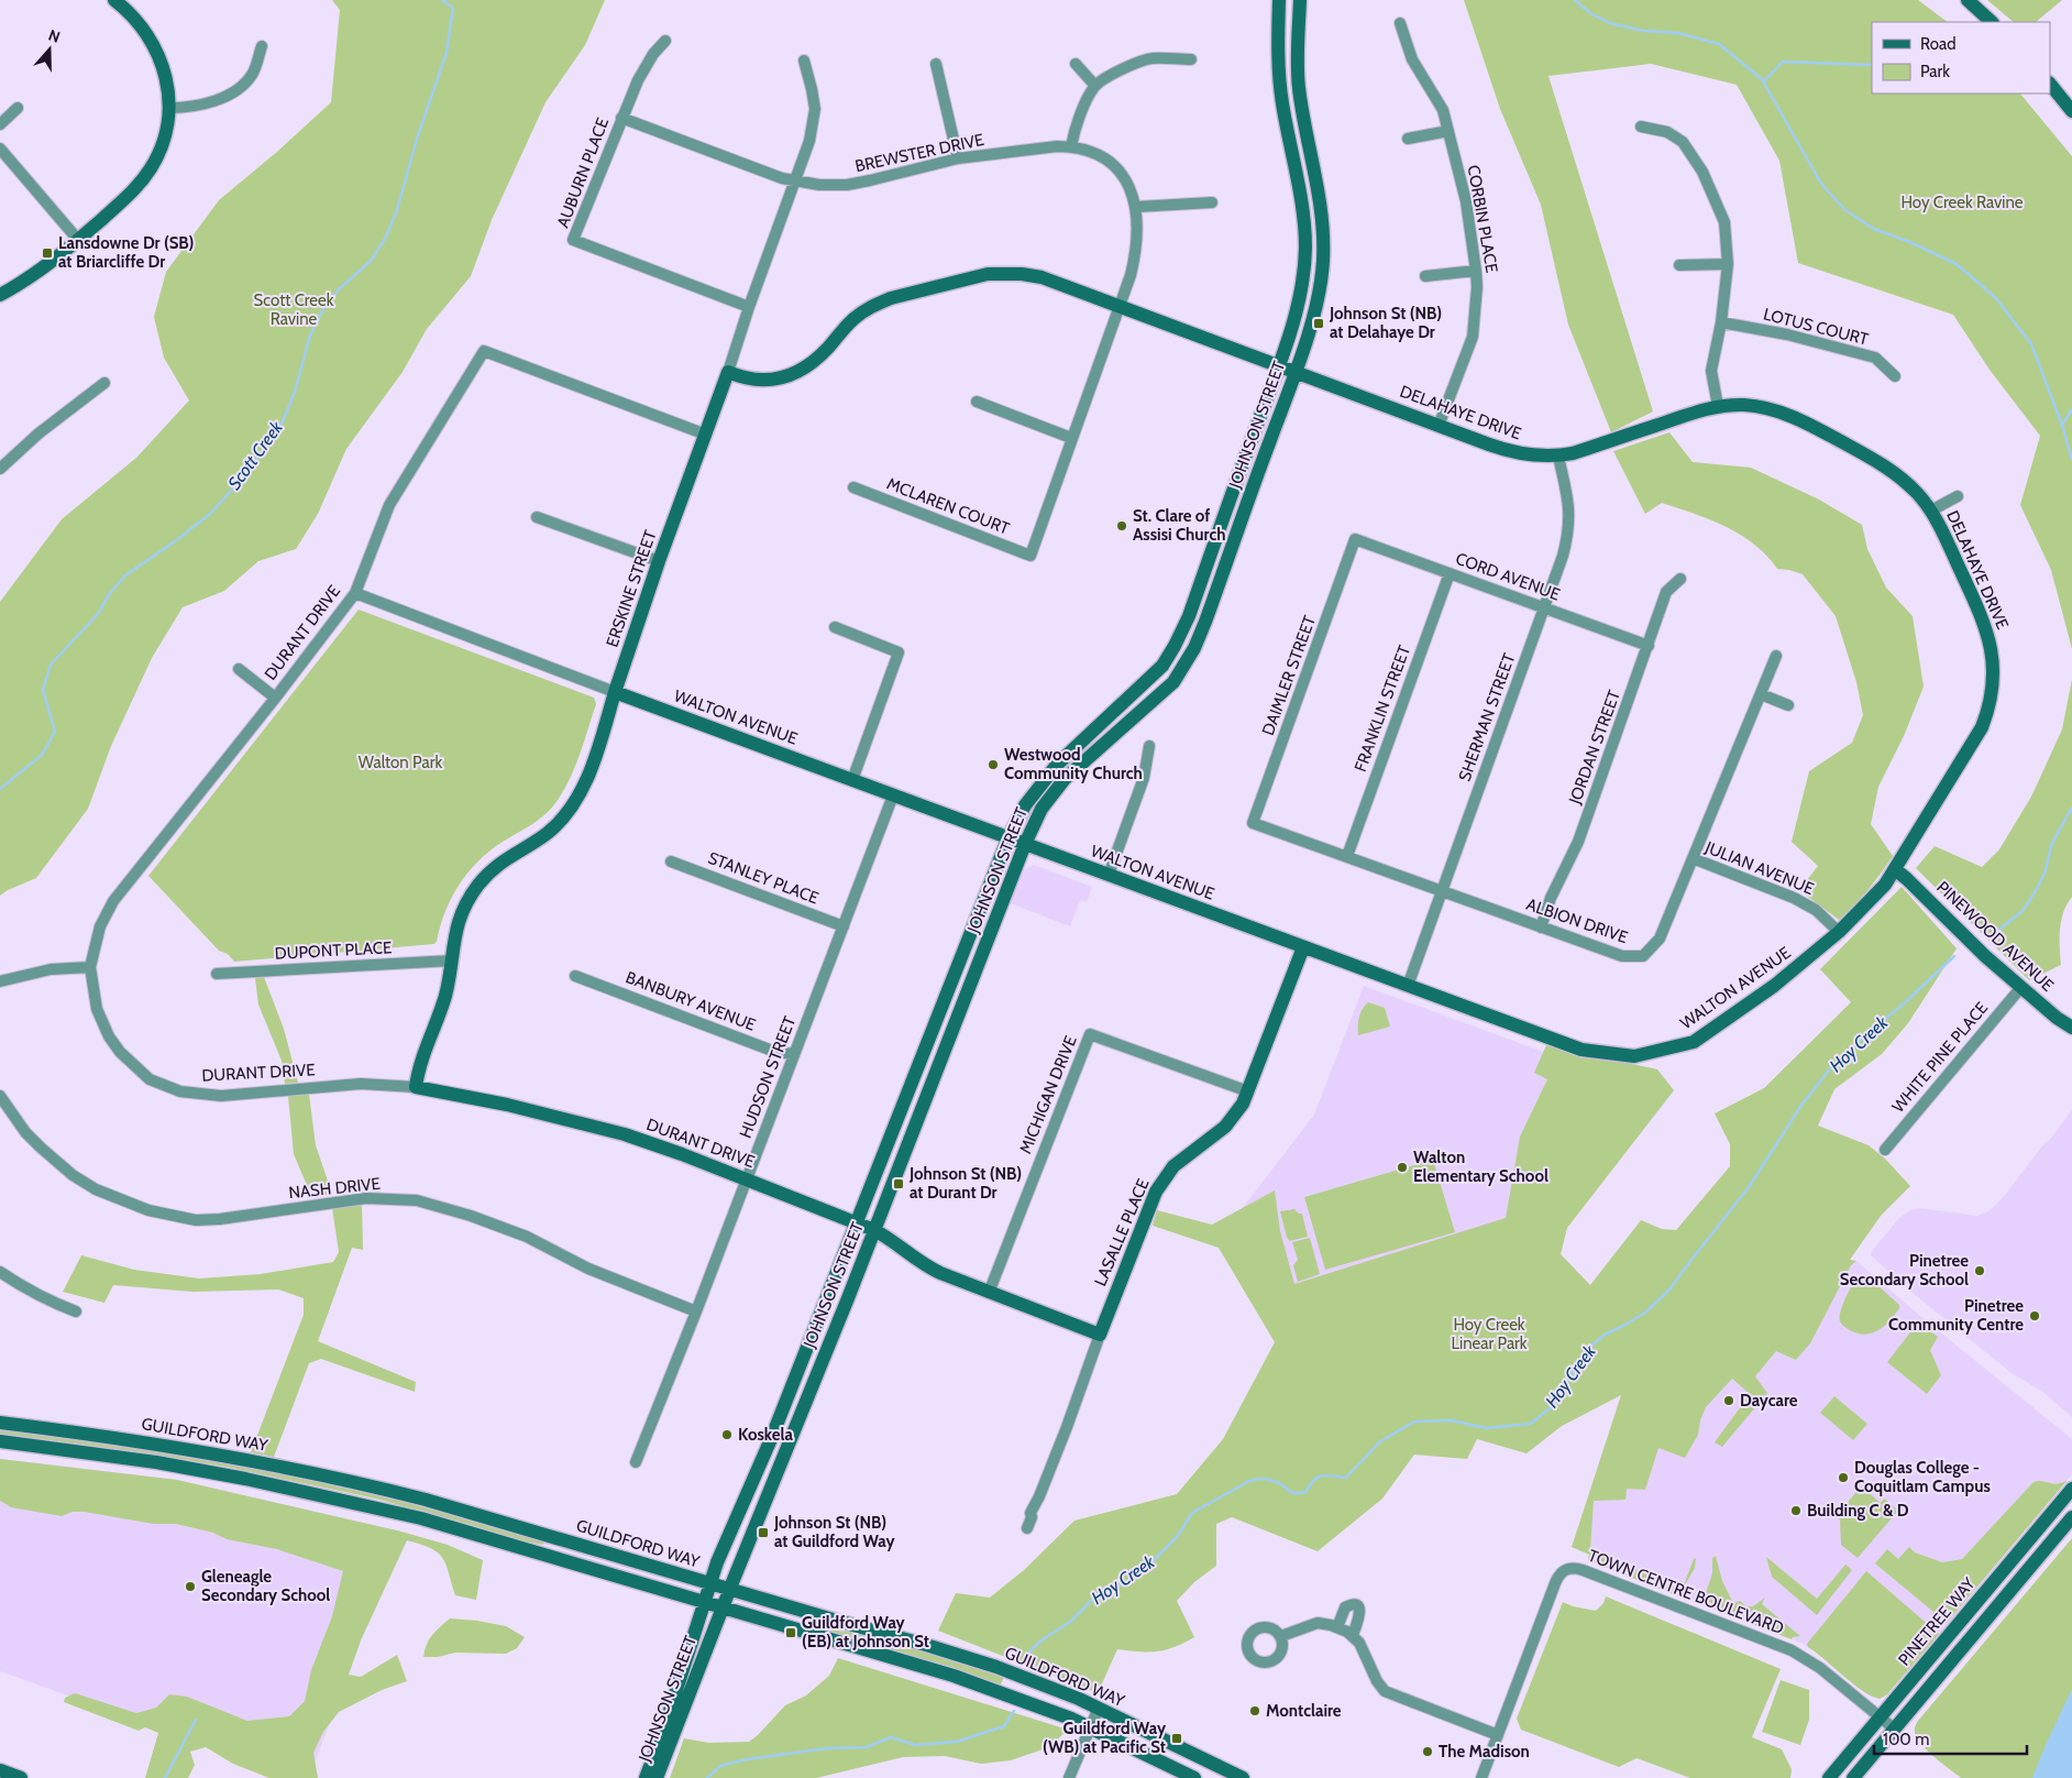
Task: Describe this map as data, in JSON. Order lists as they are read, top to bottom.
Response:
{
  "streets": {
    "main road": [
      "DELAHAYE DRIVE",
      "JOHNSON STREET",
      "ERSKINE STREET",
      "DURANT DRIVE",
      "WALTON AVENUE",
      "PINEWOOD AVENUE",
      "LASALLE PLACE",
      "GUILDFORD WAY",
      "PINETREE WAY"
    ],
    "street": [
      "BREWSTER DRIVE",
      "AUBURN PLACE",
      "CORBIN PLACE",
      "LOTUS COURT",
      "MCLAREN COURT",
      "CORD AVENUE",
      "DAIMLER STREET",
      "FRANKLIN STREET",
      "SHERMAN STREET",
      "JORDAN STREET",
      "JULIAN AVENUE",
      "STANLEY PLACE",
      "ALBION DRIVE",
      "DUPONT PLACE",
      "BANBURY AVENUE",
      "WHITE PINE PLACE",
      "HUDSON STREET",
      "MICHIGAN DRIVE",
      "NASH DRIVE",
      "TOWN CENTRE BOULEVARD"
    ]
  },
  "crossings": [
    ["BREWSTER DRIVE", "AUBURN PLACE"],
    ["BREWSTER DRIVE", "DELAHAYE DRIVE"],
    ["BREWSTER DRIVE", "MCLAREN COURT"],
    ["BREWSTER DRIVE", "ERSKINE STREET"],
    ["AUBURN PLACE", "ERSKINE STREET"],
    ["CORBIN PLACE", "DELAHAYE DRIVE"],
    ["DELAHAYE DRIVE", "JOHNSON STREET"],
    ["DELAHAYE DRIVE", "ERSKINE STREET"],
    ["DELAHAYE DRIVE", "WALTON AVENUE"],
    ["DELAHAYE DRIVE", "SHERMAN STREET"],
    ["DELAHAYE DRIVE", "PINEWOOD AVENUE"],
    ["JOHNSON STREET", "DURANT DRIVE"],
    ["JOHNSON STREET", "WALTON AVENUE"],
    ["JOHNSON STREET", "GUILDFORD WAY"],
    ["CORD AVENUE", "DAIMLER STREET"],
    ["CORD AVENUE", "FRANKLIN STREET"],
    ["CORD AVENUE", "SHERMAN STREET"],
    ["CORD AVENUE", "JORDAN STREET"],
    ["ERSKINE STREET", "DURANT DRIVE"],
    ["ERSKINE STREET", "WALTON AVENUE"],
    ["ERSKINE STREET", "DUPONT PLACE"],
    ["DURANT DRIVE", "WALTON AVENUE"],
    ["DURANT DRIVE", "HUDSON STREET"],
    ["DURANT DRIVE", "MICHIGAN DRIVE"],
    ["DURANT DRIVE", "LASALLE PLACE"],
    ["DAIMLER STREET", "ALBION DRIVE"],
    ["FRANKLIN STREET", "ALBION DRIVE"],
    ["WALTON AVENUE", "SHERMAN STREET"],
    ["WALTON AVENUE", "JULIAN AVENUE"],
    ["WALTON AVENUE", "PINEWOOD AVENUE"],
    ["WALTON AVENUE", "HUDSON STREET"],
    ["WALTON AVENUE", "LASALLE PLACE"],
    ["SHERMAN STREET", "ALBION DRIVE"],
    ["JORDAN STREET", "ALBION DRIVE"],
    ["JULIAN AVENUE", "ALBION DRIVE"],
    ["STANLEY PLACE", "HUDSON STREET"],
    ["PINEWOOD AVENUE", "WHITE PINE PLACE"],
    ["BANBURY AVENUE", "HUDSON STREET"],
    ["HUDSON STREET", "NASH DRIVE"],
    ["MICHIGAN DRIVE", "LASALLE PLACE"],
    ["TOWN CENTRE BOULEVARD", "PINETREE WAY"]
  ],
  "water": ["Scott Creek", "Hoy Creek"],
  "parks": [
    "Hoy Creek Ravine",
    "Scott Creek Ravine",
    "Walton Park",
    "Hoy Creek Linear Park"
  ],
  "places": {
    "transit": [
      "Lansdowne Dr (SB) at Briarcliffe Dr",
      "Johnson St (NB) at Delahaye Dr",
      "Johnson St (NB) at Durant Dr",
      "Johnson St (NB) at Guildford Way",
      "Guildford Way (EB) at Johnson St",
      "Guildford Way (WB) at Pacific St"
    ],
    "other": [
      "St. Clare of Assisi Church",
      "Westwood Community Church",
      "Walton Elementary School",
      "Pinetree Secondary School",
      "Pinetree Community Centre",
      "Daycare",
      "Koskela",
      "Douglas College - Coquitlam Campus",
      "Building C & D",
      "Gleneagle Secondary School",
      "Montclaire",
      "The Madison"
    ]
  },
  "legend": ["Road", "Park"],
  "scale_bar": "100 m",
  "north": "top"
}
